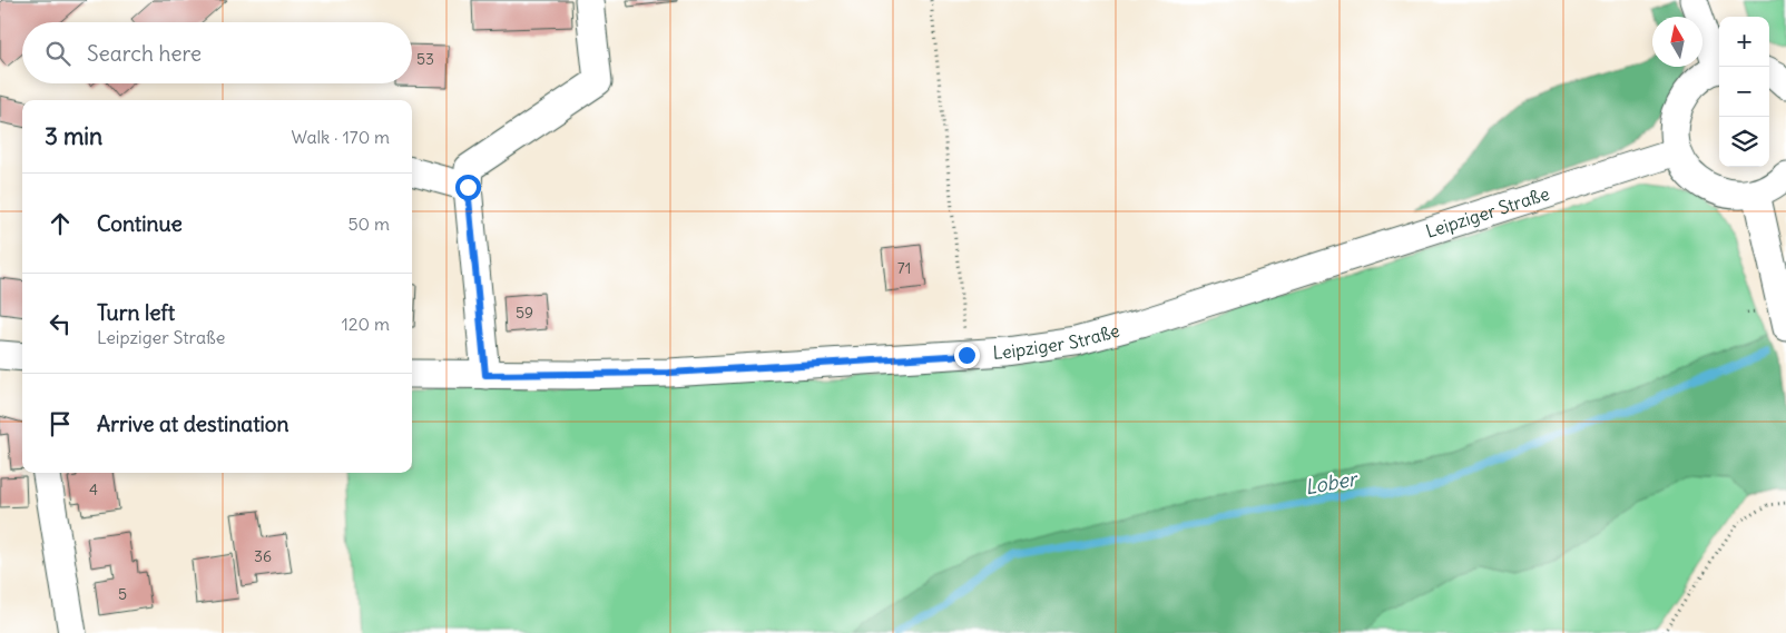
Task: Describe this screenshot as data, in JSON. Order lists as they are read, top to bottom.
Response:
{
  "streets": {
    "street": ["Leipziger Straße"]
  },
  "water": ["Lober"],
  "house_numbers": [
    "53",
    "71",
    "59",
    "4",
    "36",
    "5"
  ],
  "north": "top",
  "page": {
    "map_buttons": ["+", "−"],
    "search": "Search here",
    "heading": ["3 min", "Walk · 170 m"],
    "list": [
      ["Continue", "50 m"],
      ["Turn left", "Leipziger Straße", "120 m"],
      "Arrive at destination"
    ]
  }
}
